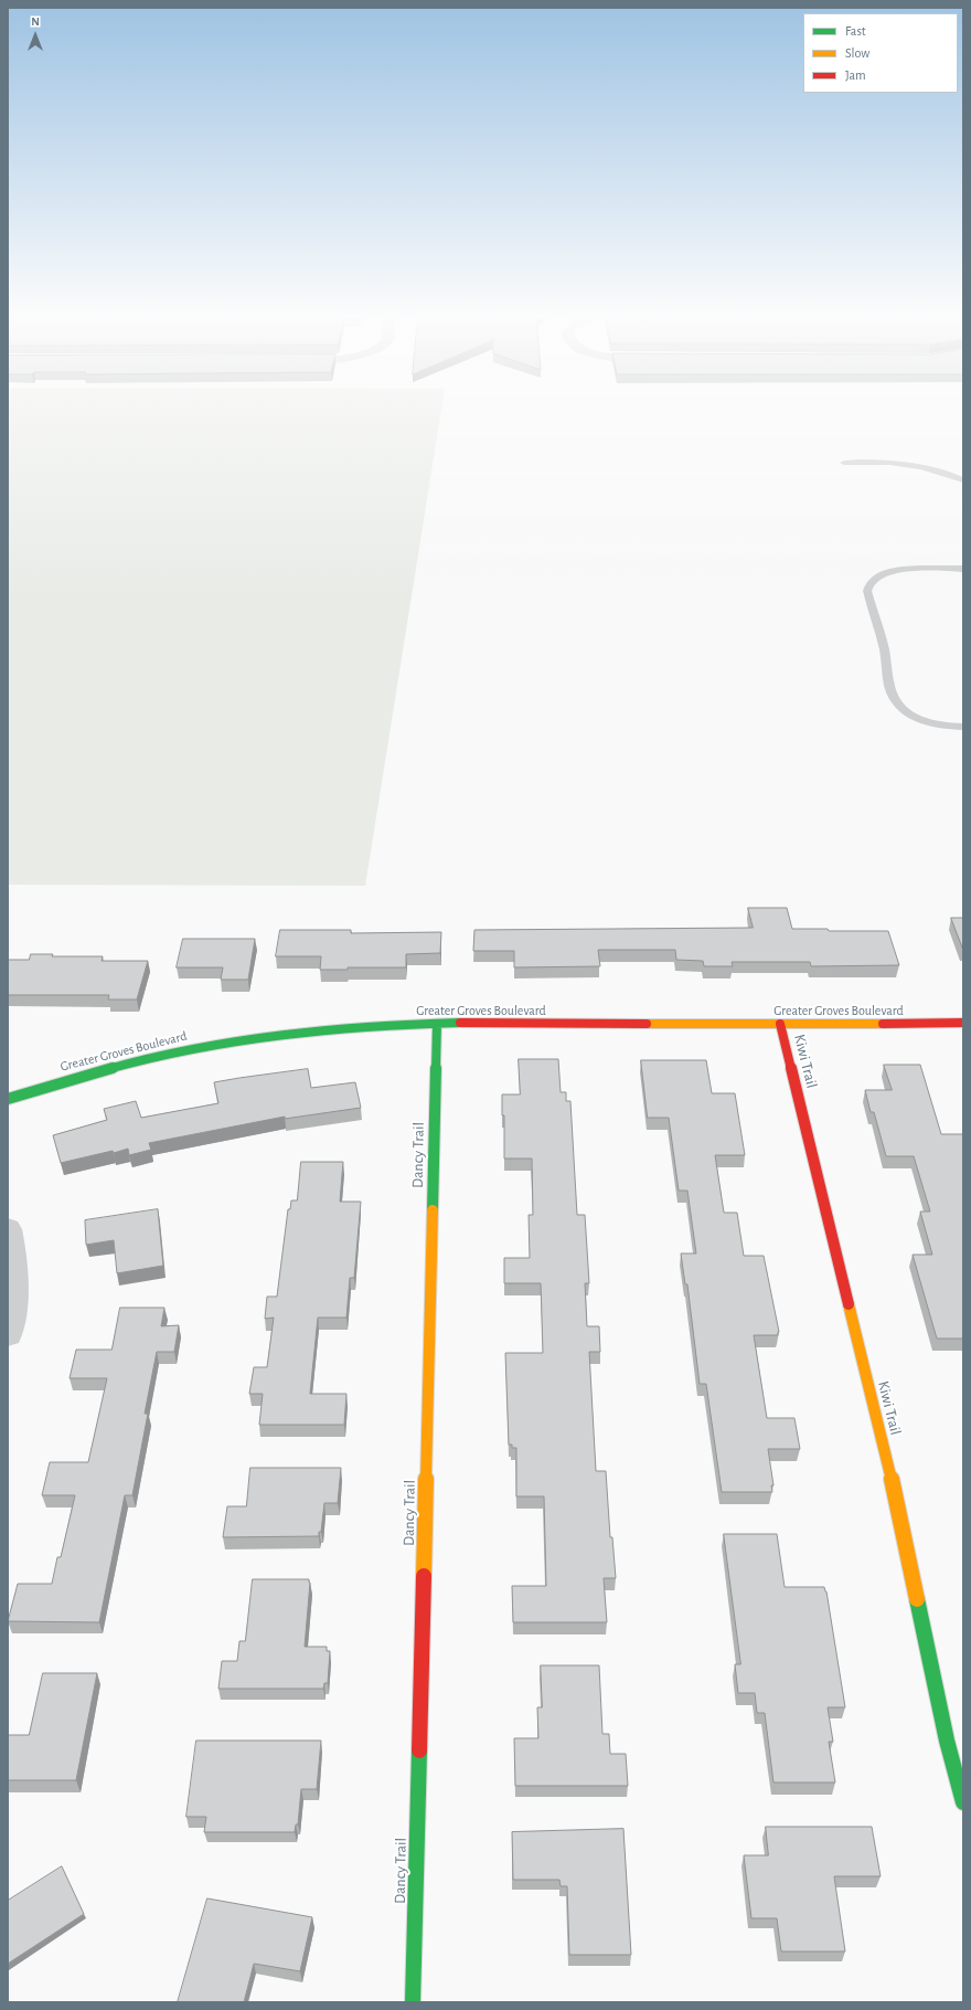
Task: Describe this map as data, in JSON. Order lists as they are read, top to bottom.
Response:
{
  "streets": {
    "street": ["Greater Groves Boulevard", "Kiwi Trail", "Dancy Trail"]
  },
  "crossings": [
    ["Greater Groves Boulevard", "Kiwi Trail"],
    ["Greater Groves Boulevard", "Dancy Trail"]
  ],
  "legend": ["Fast", "Slow", "Jam"],
  "north": "top"
}
